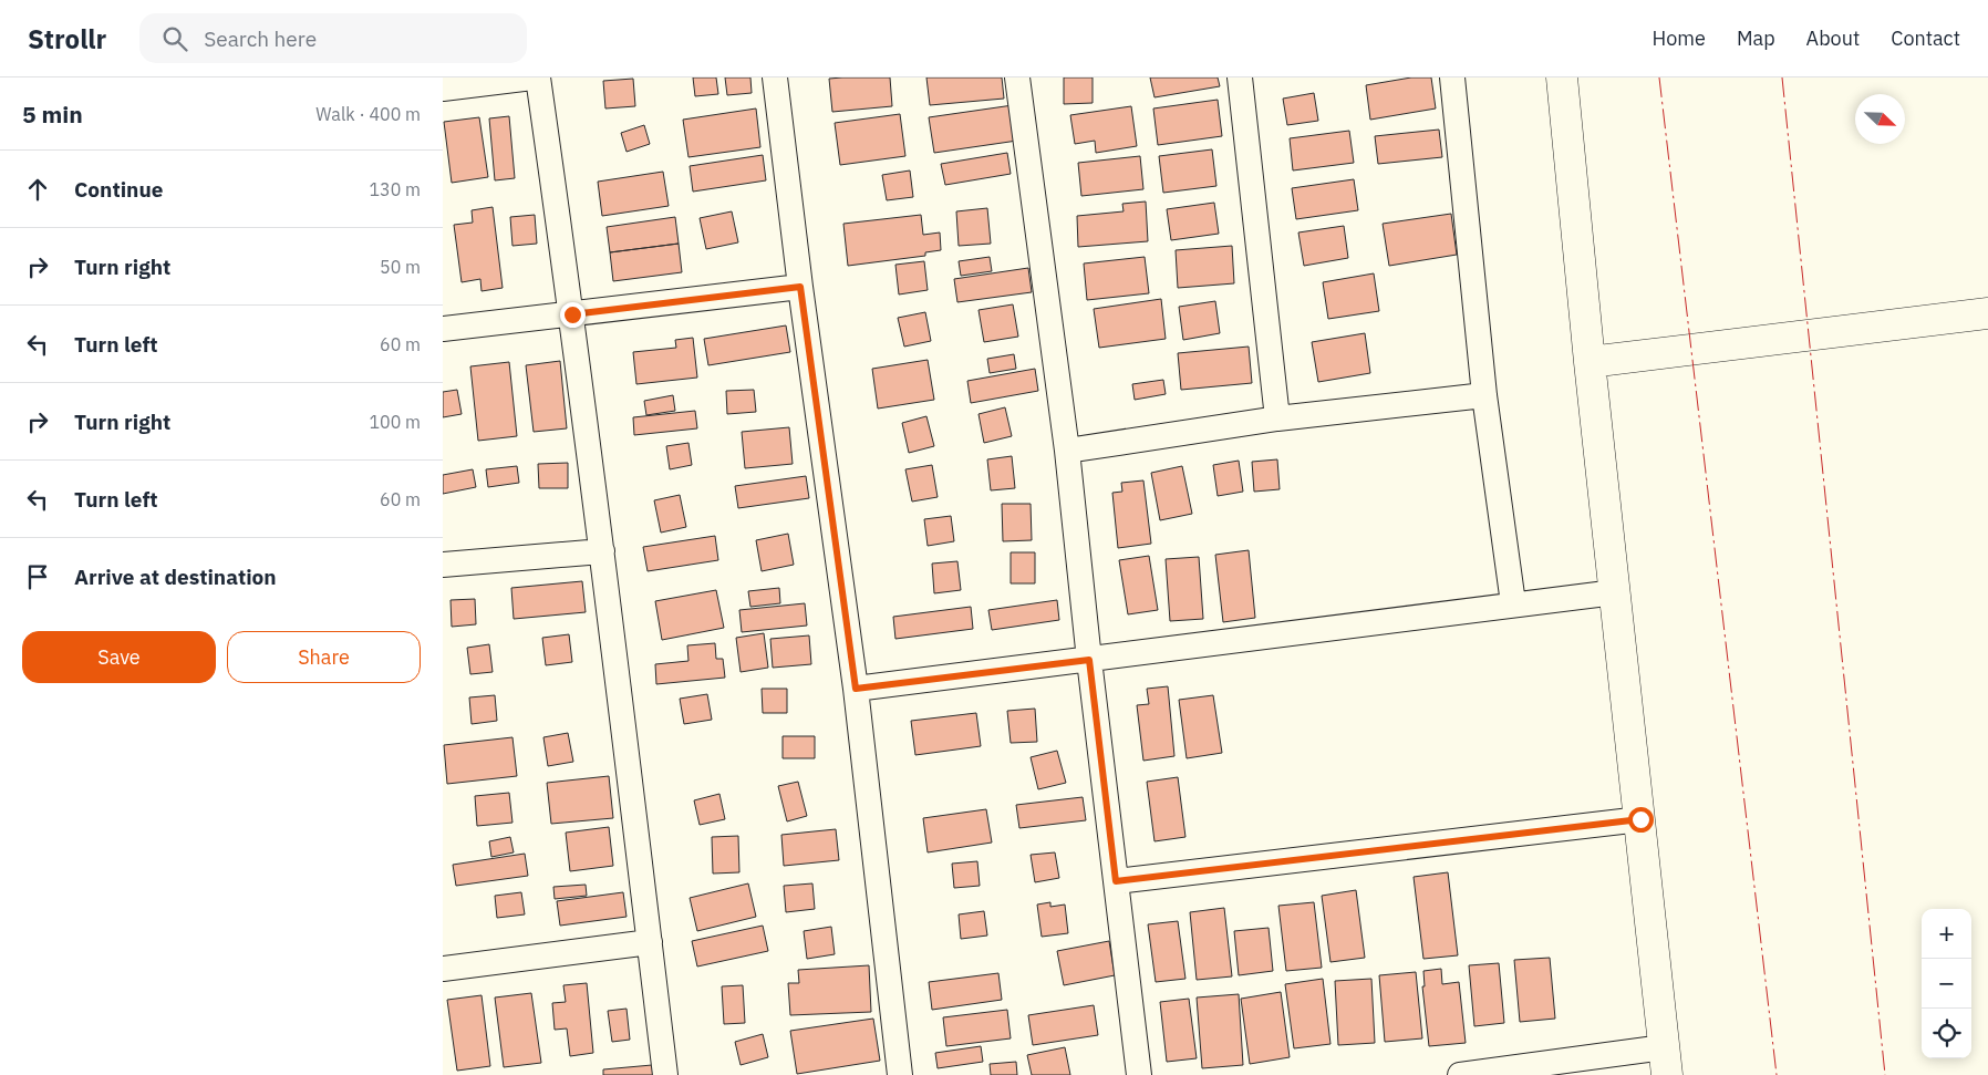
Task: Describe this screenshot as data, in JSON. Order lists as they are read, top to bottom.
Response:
{
  "north": "bottom right",
  "page": {
    "header": "Strollr",
    "search": "Search here",
    "nav": [
      "Home",
      "Map",
      "About",
      "Contact"
    ],
    "heading": ["5 min", "Walk · 400 m"],
    "list": [
      ["Continue", "130 m"],
      ["Turn right", "50 m"],
      ["Turn left", "60 m"],
      ["Turn right", "100 m"],
      ["Turn left", "60 m"],
      "Arrive at destination"
    ],
    "buttons": ["Save", "Share"],
    "map_buttons": ["+", "−"]
  }
}
